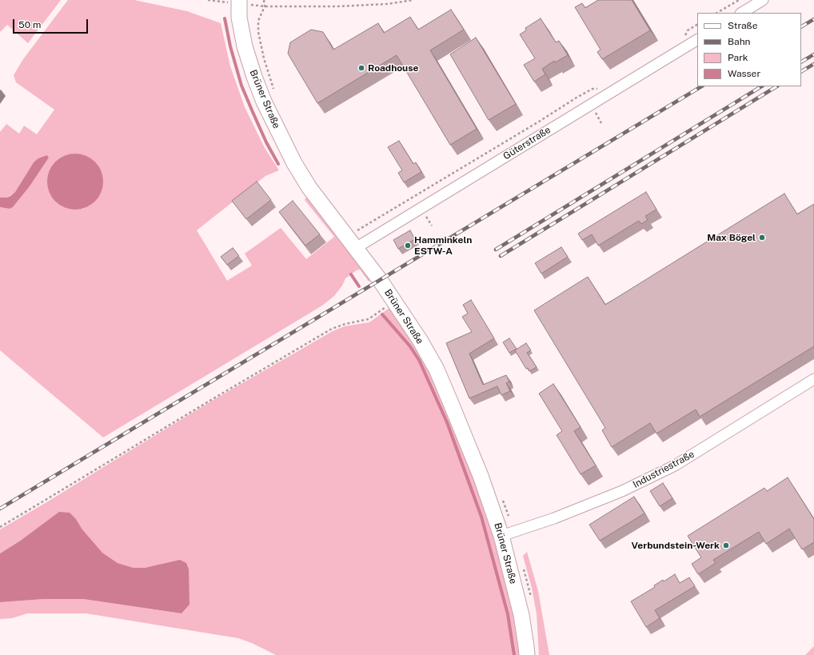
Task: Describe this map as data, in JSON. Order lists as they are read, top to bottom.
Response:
{
  "streets": {
    "main road": ["Brüner Straße"],
    "street": ["Güterstraße", "Industriestraße"]
  },
  "crossings": [
    ["Brüner Straße", "Güterstraße"],
    ["Brüner Straße", "Industriestraße"]
  ],
  "places": [
    "Roadhouse",
    "Max Bögel",
    "Hamminkeln ESTW-A",
    "Verbundstein-Werk"
  ],
  "legend": [
    "Straße",
    "Bahn",
    "Park",
    "Wasser"
  ],
  "scale_bar": "50 m"
}
